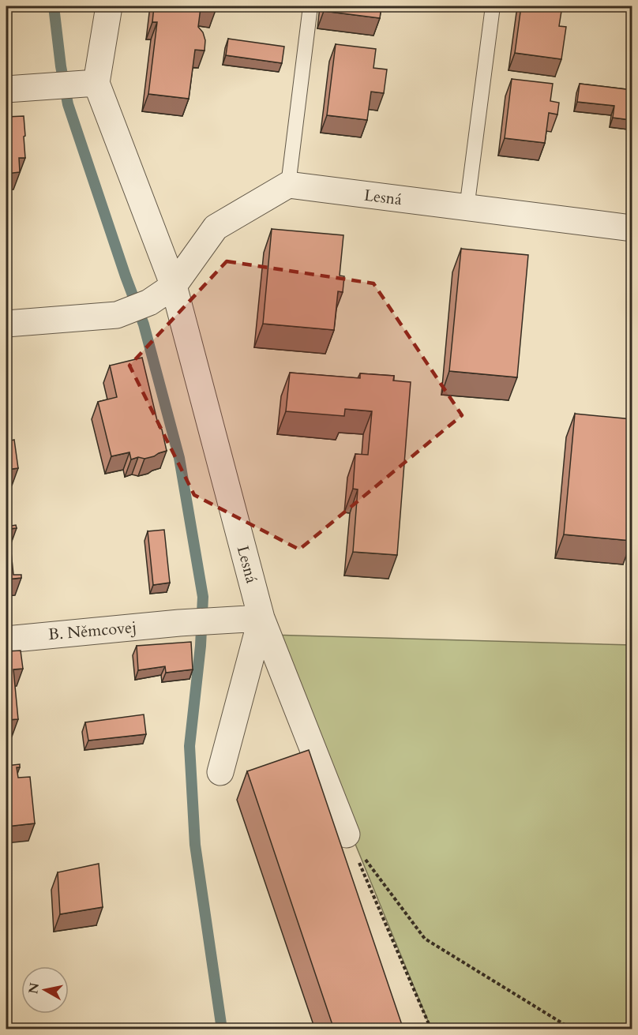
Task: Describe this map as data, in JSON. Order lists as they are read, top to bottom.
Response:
{
  "streets": {
    "street": ["Lesná", "B. Němcovej"]
  },
  "crossings": [
    ["Lesná", "B. Němcovej"]
  ],
  "north": "left"
}
